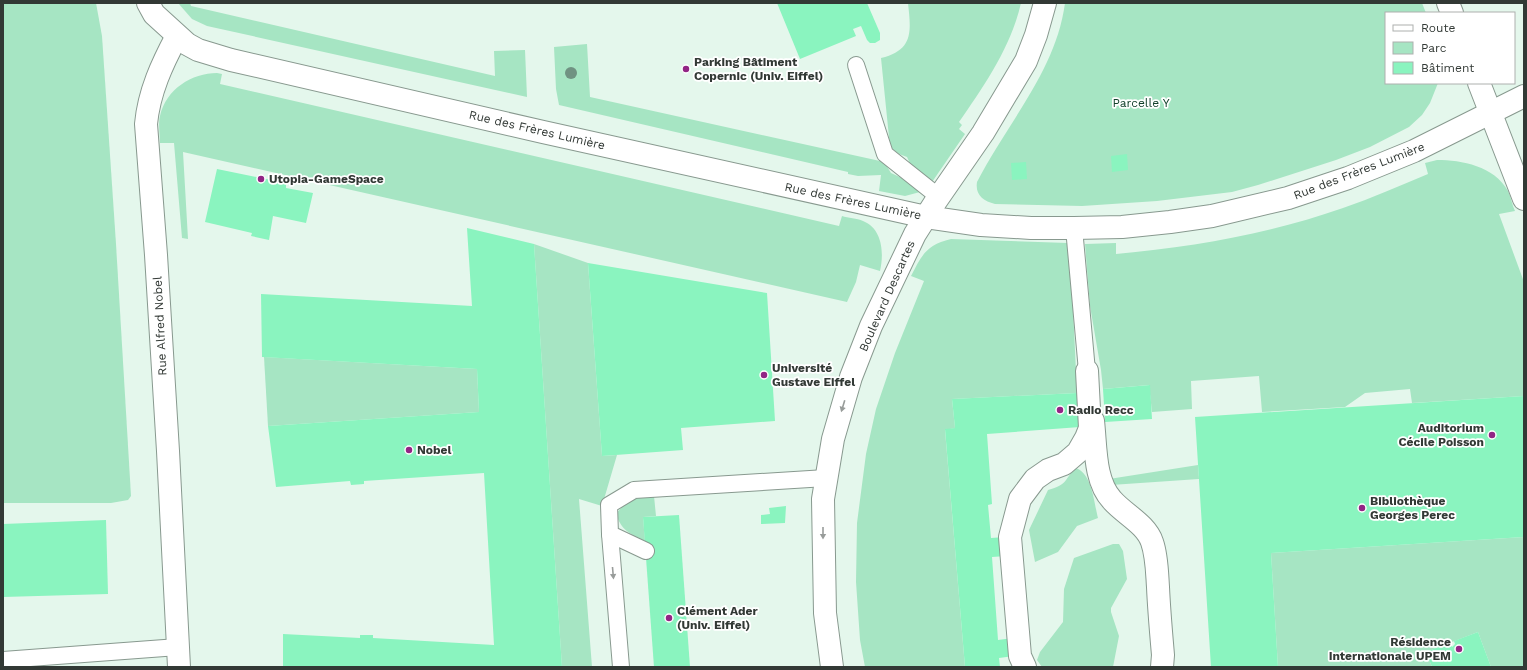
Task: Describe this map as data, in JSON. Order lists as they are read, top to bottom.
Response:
{
  "streets": {
    "street": ["Rue des Frères Lumière", "Boulevard Descartes", "Rue Alfred Nobel"]
  },
  "crossings": [
    ["Rue des Frères Lumière", "Boulevard Descartes"],
    ["Rue des Frères Lumière", "Rue Alfred Nobel"]
  ],
  "parks": ["Parcelle Y"],
  "places": [
    "Parking Bâtiment Copernic (Univ. Eiffel)",
    "Utopia-GameSpace",
    "Université Gustave Eiffel",
    "Radio Recc",
    "Auditorium Cécile Poisson",
    "Nobel",
    "Bibliothèque Georges Perec",
    "Clément Ader (Univ. Eiffel)",
    "Résidence Internationale UPEM"
  ],
  "legend": ["Route", "Parc", "Bâtiment"]
}
